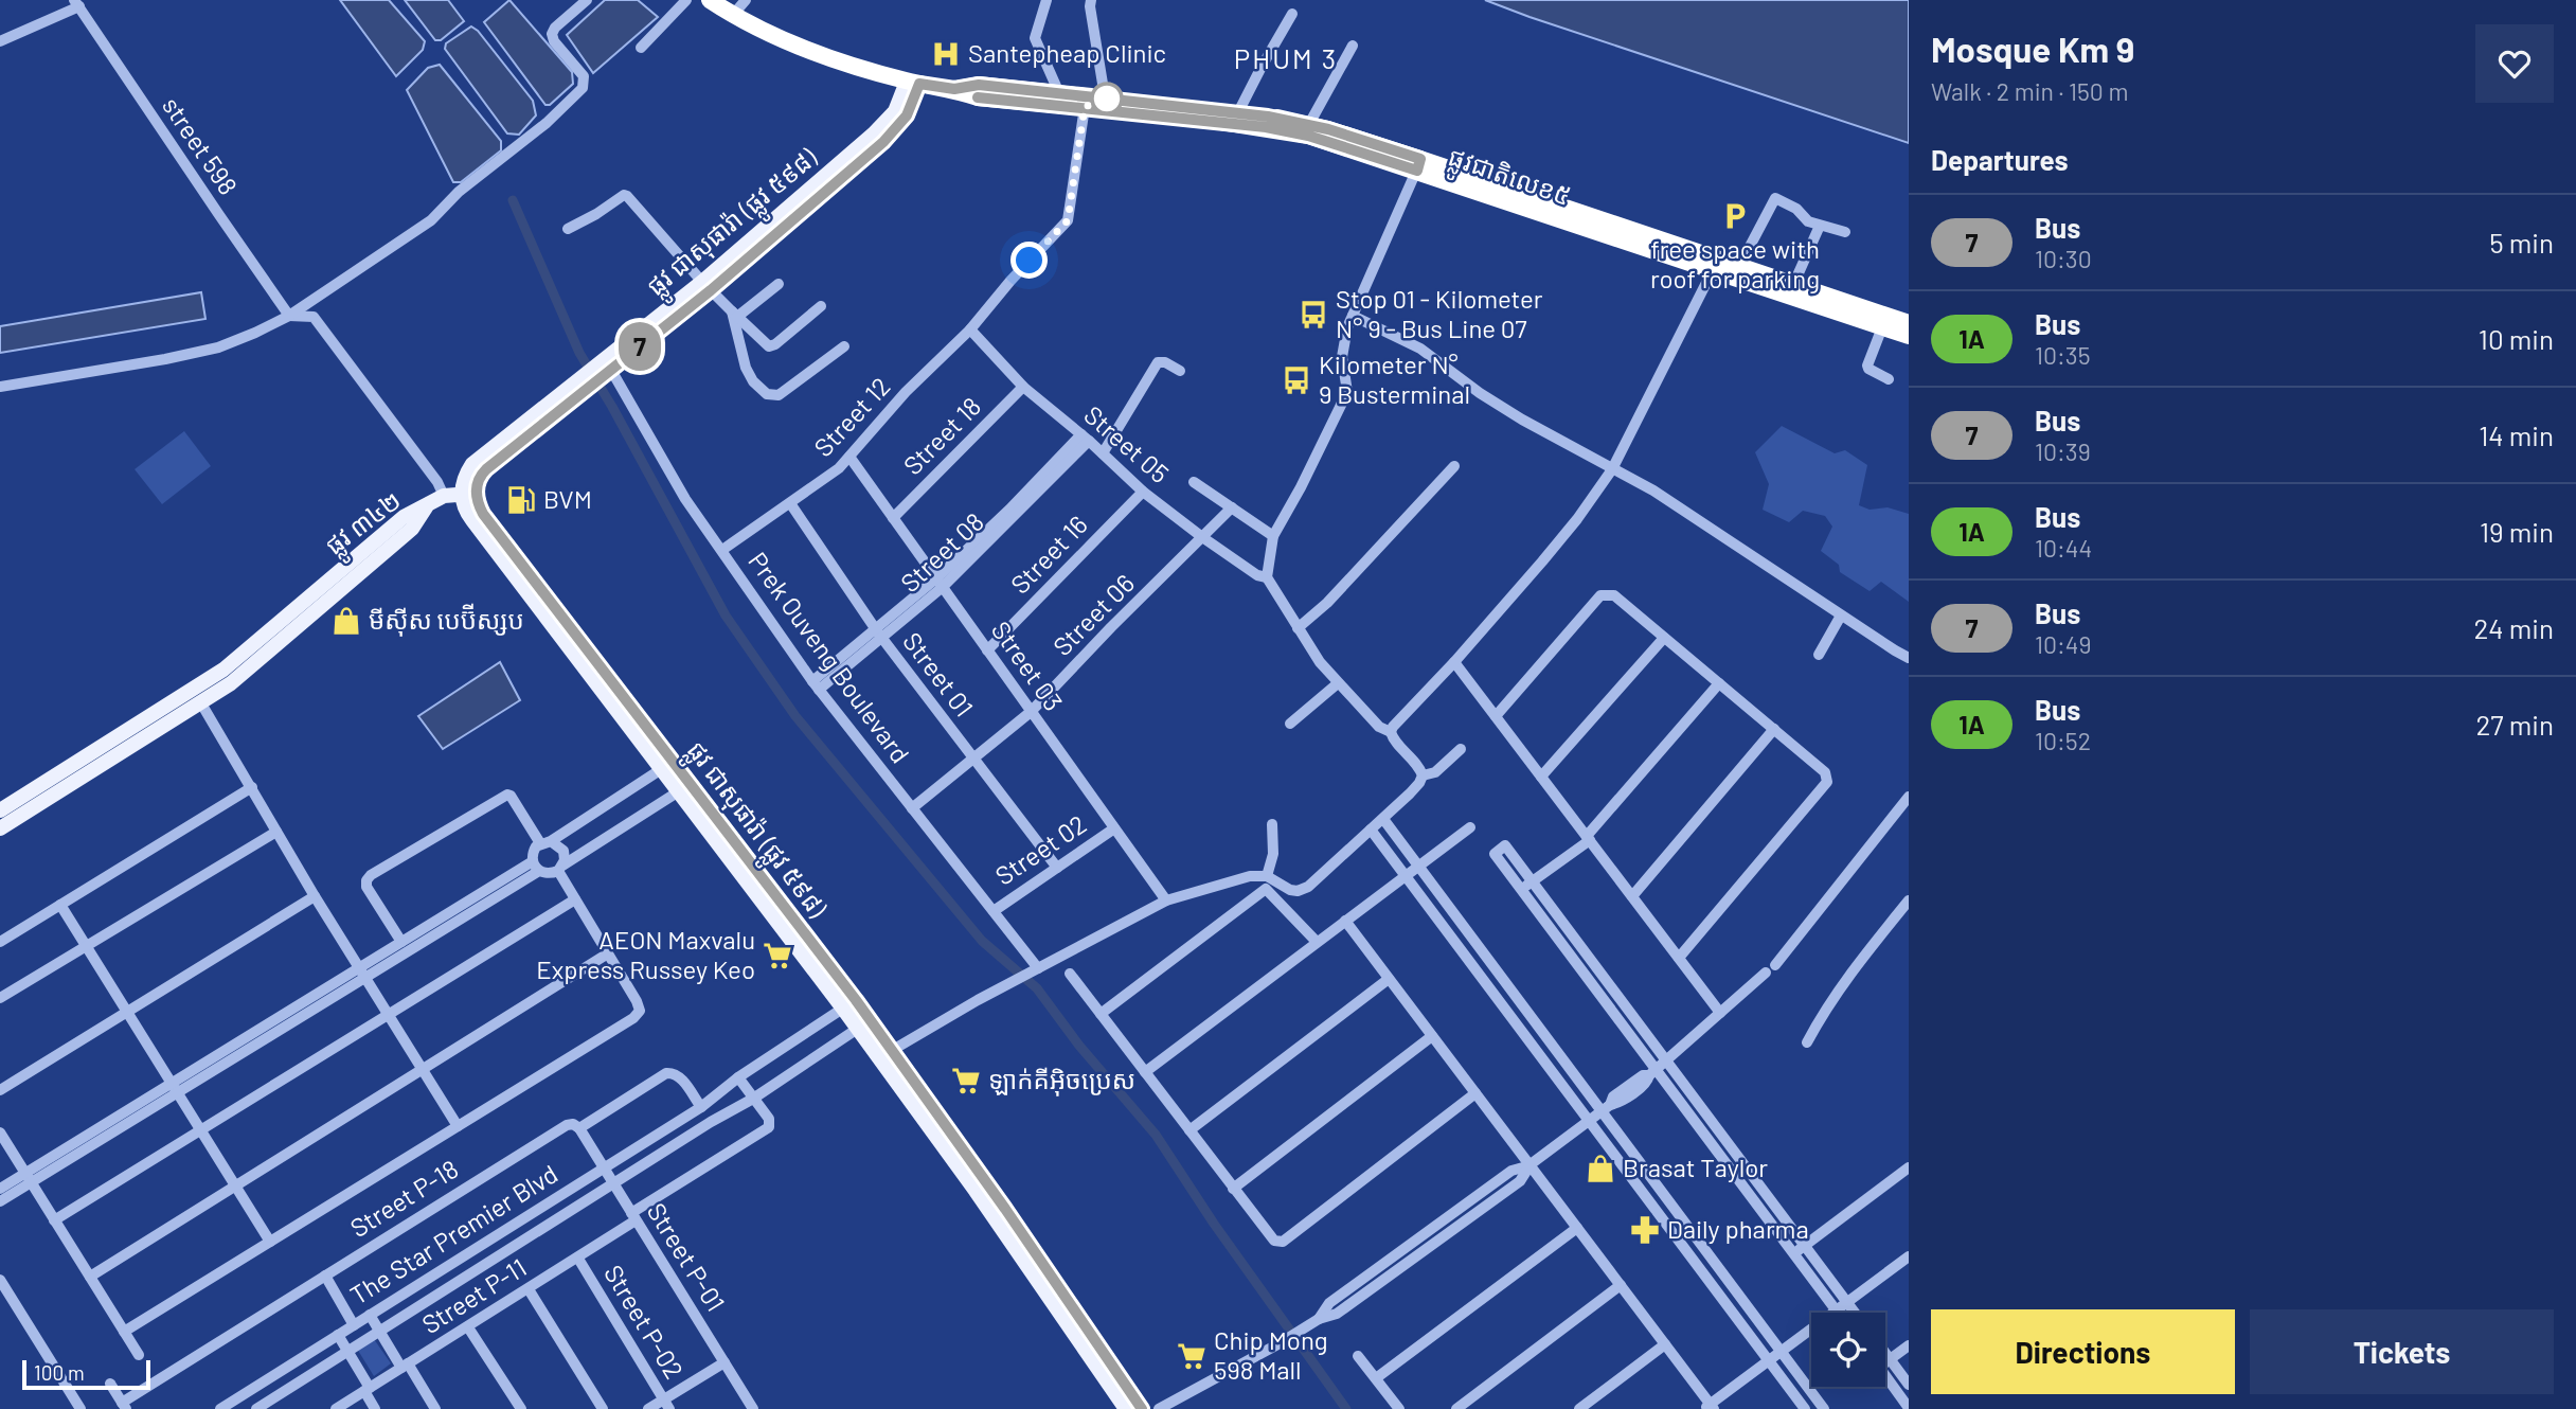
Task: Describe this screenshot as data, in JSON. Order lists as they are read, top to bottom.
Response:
{
  "streets": {
    "highway": ["ផ្លូវជាតិលេខ៥"],
    "main road": ["ផ្លូវ ជាសុផារ៉ា (ផ្លូវ ៥៩៨)", "ផ្លូវ ៣៤២"],
    "street": [
      "street 598",
      "Street 12",
      "Street 18",
      "Street 05",
      "Street 16",
      "Street 06",
      "Prek Ouveng Boulevard",
      "Street 03",
      "Street 01",
      "Street 02",
      "Street P-18",
      "The Star Premier Blvd",
      "Street P-01",
      "Street P-11",
      "Street P-02"
    ]
  },
  "crossings": [
    ["ផ្លូវជាតិលេខ៥", "ផ្លូវ ជាសុផារ៉ា (ផ្លូវ ៥៩៨)"],
    ["ផ្លូវជាតិលេខ៥", "Street 12"],
    ["ផ្លូវ ជាសុផារ៉ា (ផ្លូវ ៥៩៨)", "Prek Ouveng Boulevard"],
    ["ផ្លូវ ជាសុផារ៉ា (ផ្លូវ ៥៩៨)", "The Star Premier Blvd"],
    ["Street 12", "Street 05"],
    ["Street 12", "Prek Ouveng Boulevard"],
    ["Street 12", "Street 03"],
    ["Street 12", "Street 01"],
    ["Street 18", "Street 05"],
    ["Street 18", "Street 03"],
    ["Street 05", "Street 16"],
    ["Street 05", "Street 06"],
    ["Street 16", "Street 03"],
    ["Street 06", "Prek Ouveng Boulevard"],
    ["Street 06", "Street 03"],
    ["Street 06", "Street 01"],
    ["Prek Ouveng Boulevard", "Street 02"],
    ["Street 03", "Street 02"],
    ["Street 01", "Street 02"],
    ["Street P-18", "The Star Premier Blvd"],
    ["Street P-18", "Street P-01"],
    ["The Star Premier Blvd", "Street P-01"],
    ["The Star Premier Blvd", "Street P-11"],
    ["Street P-01", "Street P-11"],
    ["Street P-11", "Street P-02"]
  ],
  "districts": ["PHUM 3"],
  "places": {
    "hospital": ["Santepheap Clinic"],
    "parking": ["free space with roof for parking"],
    "bus stop": ["Stop 01 - Kilometer N° 9 - Bus Line 07", "Kilometer N° 9 Busterminal"],
    "fuel station": ["BVM"],
    "shop": ["មីសុីស បេប៊ីស្សប", "Brasat Taylor"],
    "supermarket": ["AEON Maxvalu Express Russey Keo", "ឡាក់គីអ៊ិចប្រេស", "Chip Mong 598 Mall"],
    "pharmacy": ["Daily pharma"]
  },
  "lines": ["bus line 7"],
  "scale_bar": "100 m",
  "page": {
    "on_map": "7",
    "heading": [
      ["Mosque Km 9", "Walk · 2 min · 150 m"],
      "Departures"
    ],
    "list": [
      {
        "mark": "7",
        "name": "Bus",
        "note": "10:30",
        "value": "5 min"
      },
      {
        "mark": "1A",
        "name": "Bus",
        "note": "10:35",
        "value": "10 min"
      },
      {
        "mark": "7",
        "name": "Bus",
        "note": "10:39",
        "value": "14 min"
      },
      {
        "mark": "1A",
        "name": "Bus",
        "note": "10:44",
        "value": "19 min"
      },
      {
        "mark": "7",
        "name": "Bus",
        "note": "10:49",
        "value": "24 min"
      },
      {
        "mark": "1A",
        "name": "Bus",
        "note": "10:52",
        "value": "27 min"
      }
    ],
    "buttons": ["Directions", "Tickets"],
    "scale": "100 m"
  }
}
